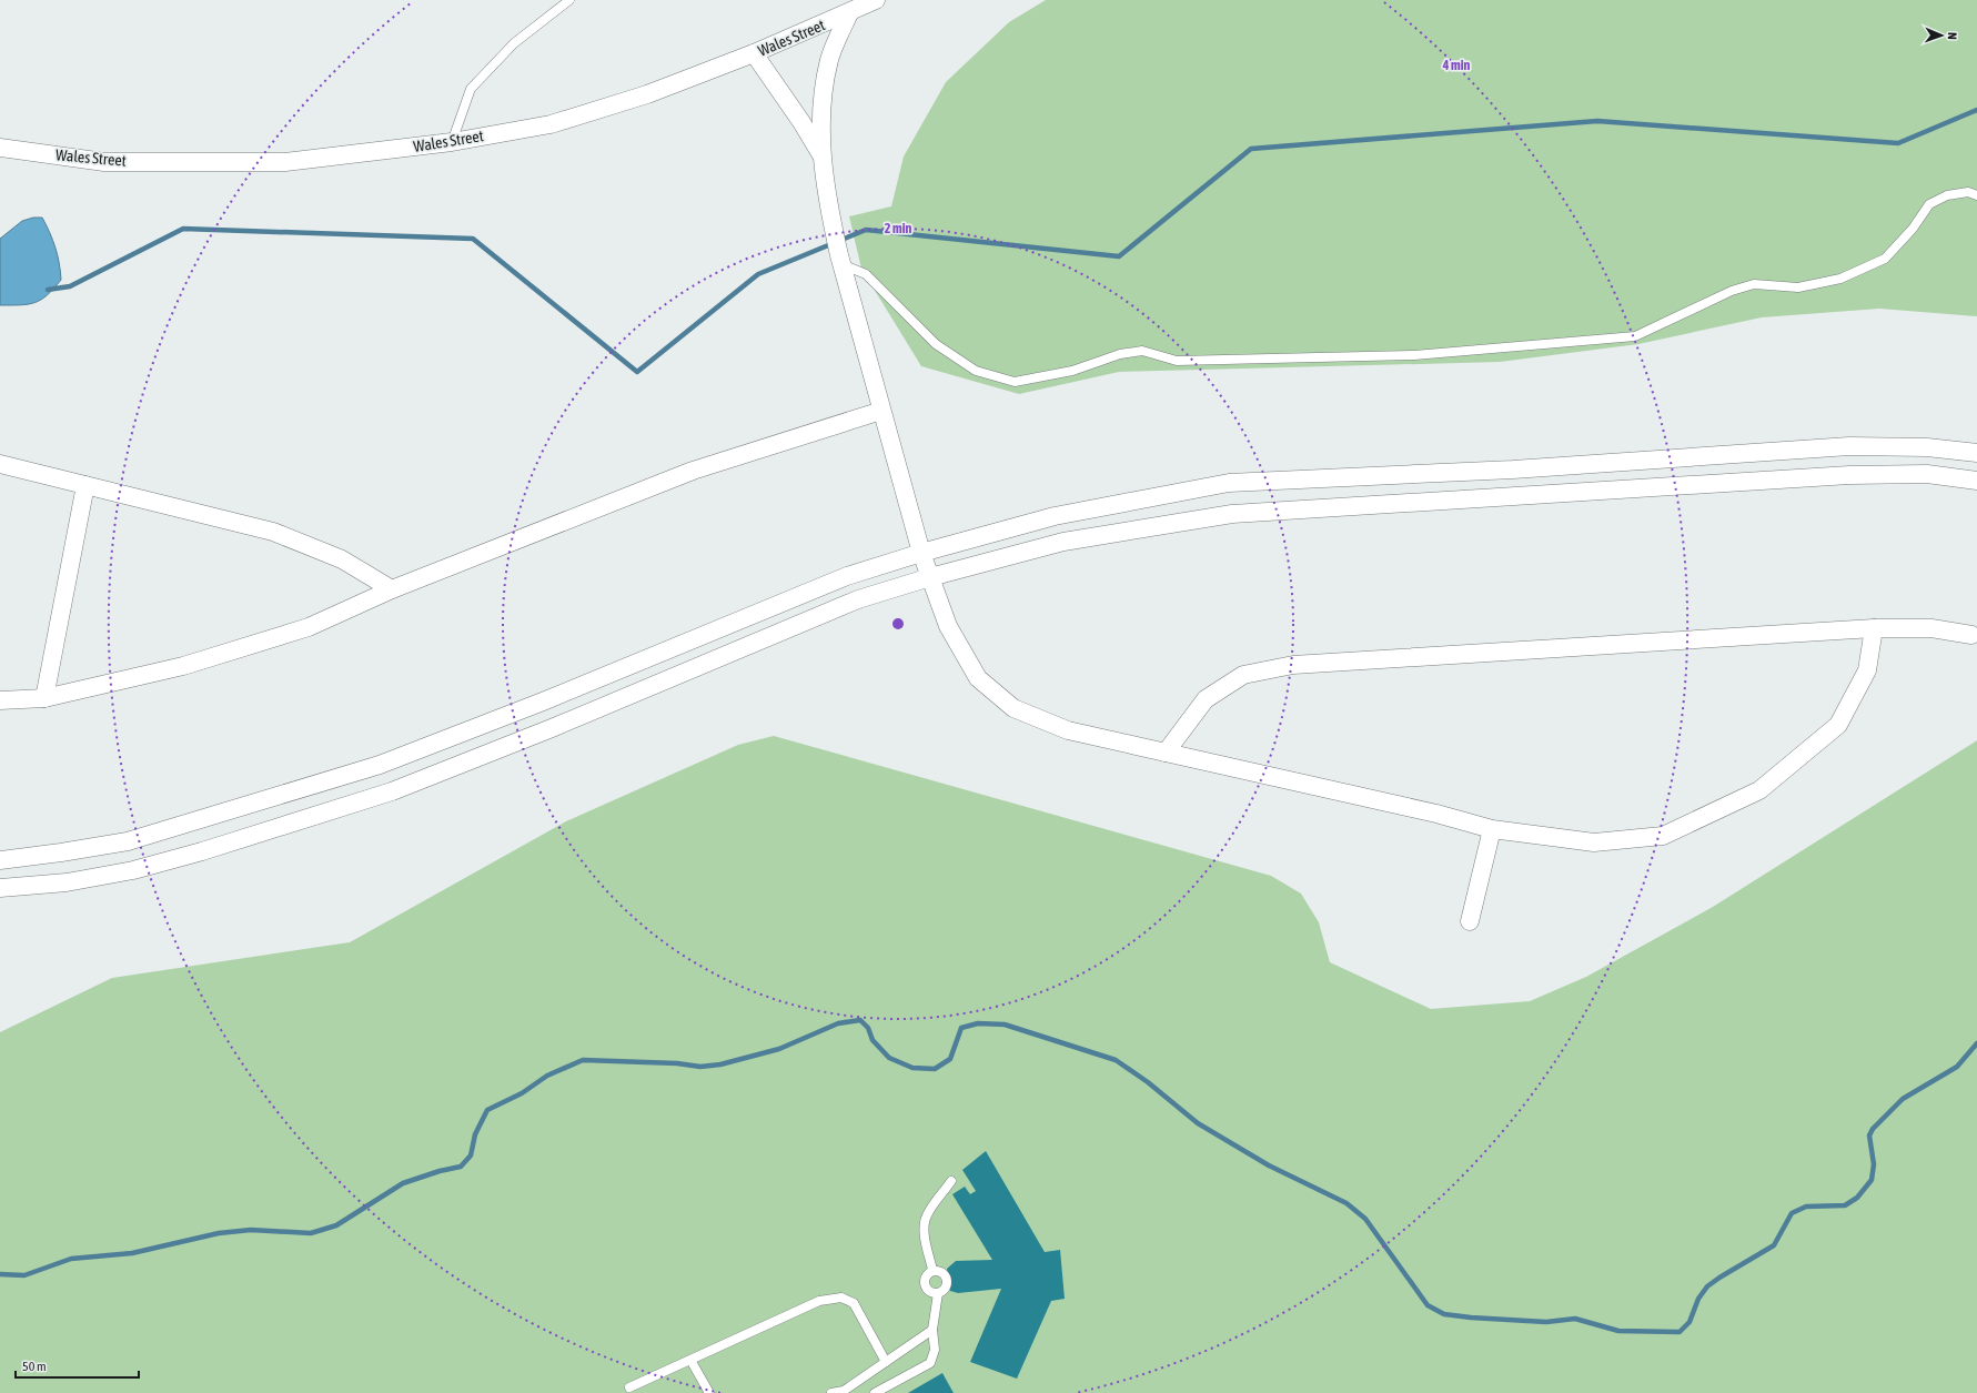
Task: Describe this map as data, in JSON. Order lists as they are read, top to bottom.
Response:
{
  "streets": {
    "street": ["Wales Street"]
  },
  "scale_bar": "50 m",
  "north": "right",
  "rings": ["4 min", "2 min"]
}
